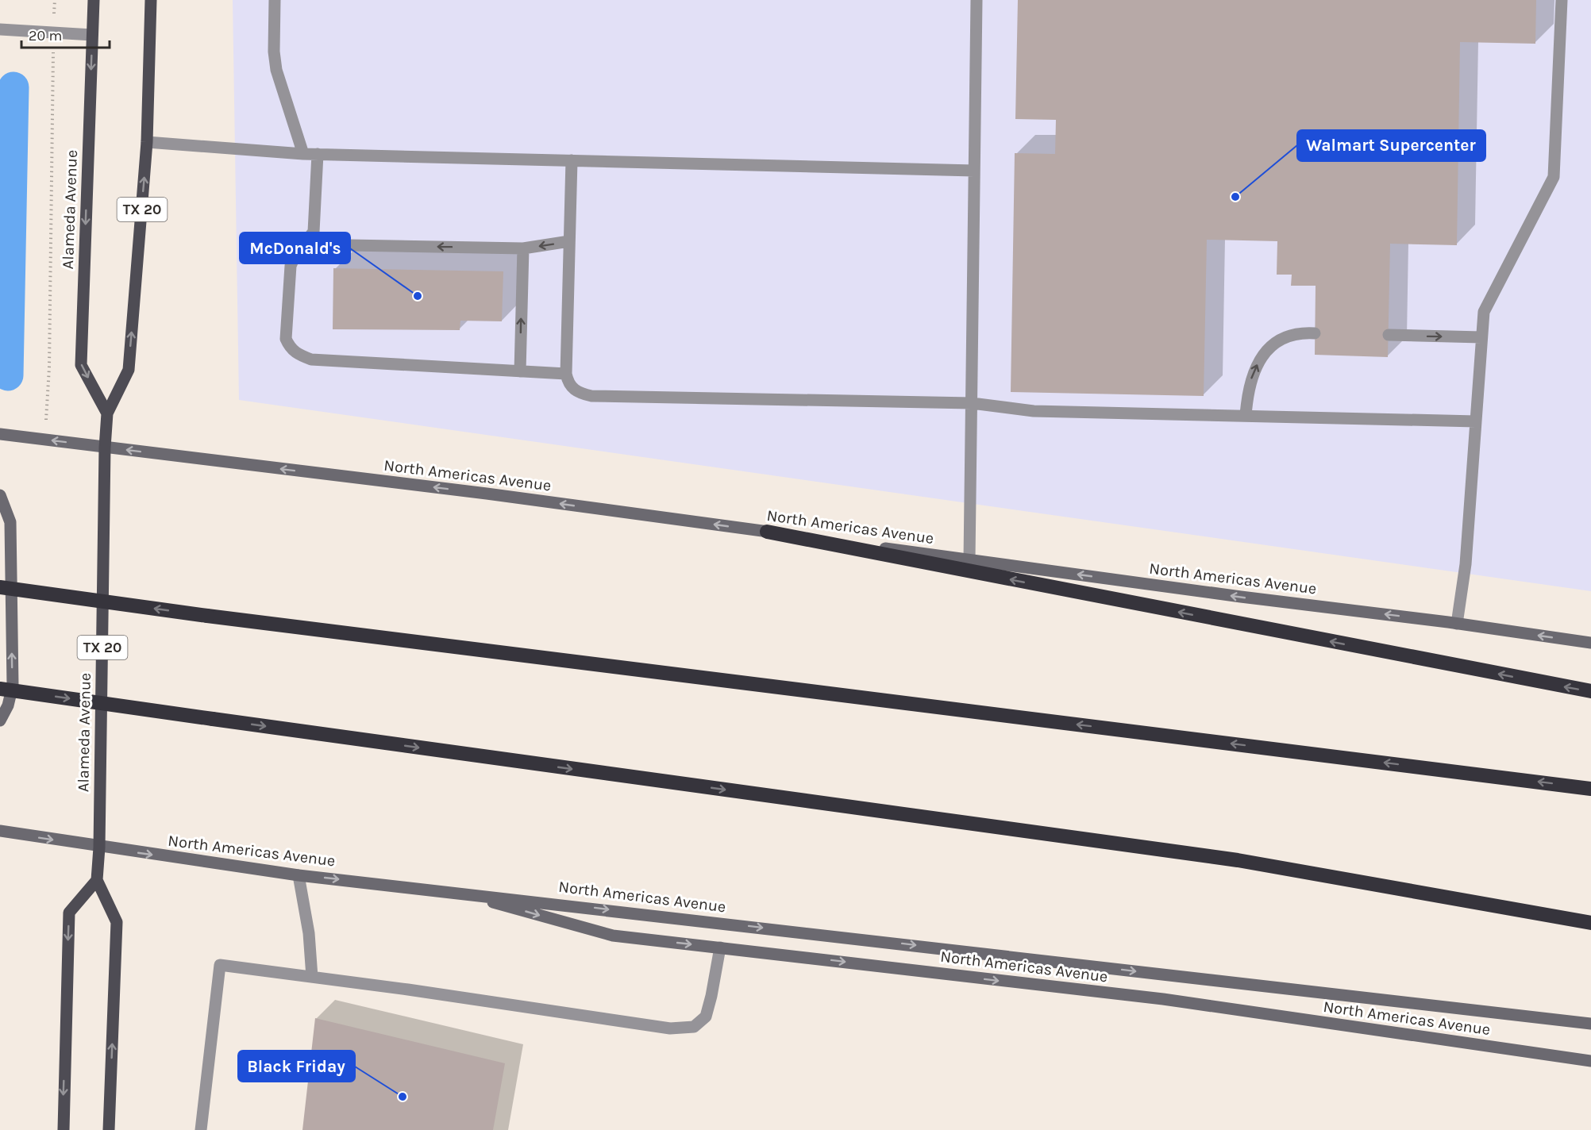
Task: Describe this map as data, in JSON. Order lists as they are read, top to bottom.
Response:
{
  "streets": {
    "main road": ["Alameda Avenue", "TX 20", "North Americas Avenue"]
  },
  "crossings": [
    ["Alameda Avenue", "North Americas Avenue"]
  ],
  "places": ["Walmart Supercenter", "McDonald's", "Black Friday"],
  "scale_bar": "20 m"
}
